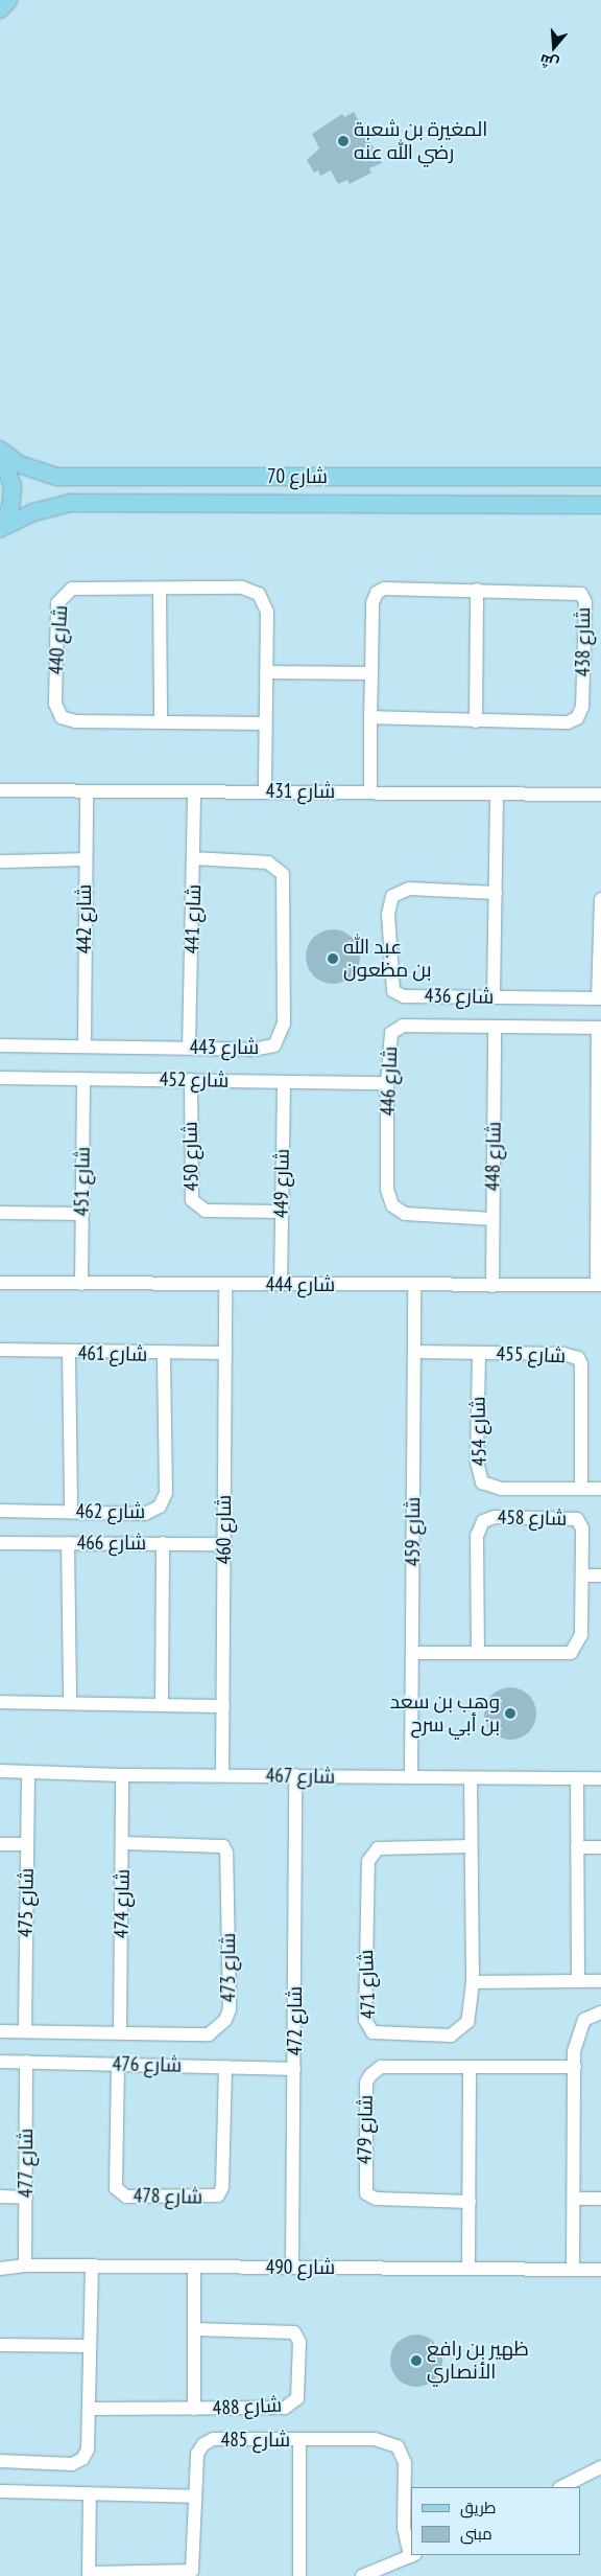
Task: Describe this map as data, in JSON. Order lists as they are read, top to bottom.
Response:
{
  "streets": {
    "main road": ["شارع 70"],
    "street": [
      "شارع 440",
      "شارع 438",
      "شارع 431",
      "شارع 442",
      "شارع 441",
      "شارع 436",
      "شارع 443",
      "شارع 452",
      "شارع 446",
      "شارع 450",
      "شارع 448",
      "شارع 451",
      "شارع 449",
      "شارع 444",
      "شارع 461",
      "شارع 455",
      "شارع 454",
      "شارع 462",
      "شارع 458",
      "شارع 460",
      "شارع 459",
      "شارع 466",
      "شارع 467",
      "شارع 475",
      "شارع 474",
      "شارع 473",
      "شارع 471",
      "شارع 472",
      "شارع 476",
      "شارع 479",
      "شارع 477",
      "شارع 478",
      "شارع 490",
      "شارع 488",
      "شارع 485"
    ]
  },
  "crossings": [
    ["شارع 440", "شارع 431"],
    ["شارع 438", "شارع 431"],
    ["شارع 431", "شارع 442"],
    ["شارع 431", "شارع 441"],
    ["شارع 442", "شارع 443"],
    ["شارع 441", "شارع 443"],
    ["شارع 452", "شارع 446"],
    ["شارع 452", "شارع 450"],
    ["شارع 452", "شارع 451"],
    ["شارع 452", "شارع 449"],
    ["شارع 446", "شارع 448"],
    ["شارع 450", "شارع 449"],
    ["شارع 448", "شارع 444"],
    ["شارع 451", "شارع 444"],
    ["شارع 449", "شارع 444"],
    ["شارع 444", "شارع 460"],
    ["شارع 444", "شارع 459"],
    ["شارع 461", "شارع 462"],
    ["شارع 461", "شارع 460"],
    ["شارع 455", "شارع 454"],
    ["شارع 455", "شارع 459"],
    ["شارع 458", "شارع 459"],
    ["شارع 460", "شارع 466"],
    ["شارع 460", "شارع 467"],
    ["شارع 459", "شارع 467"],
    ["شارع 467", "شارع 475"],
    ["شارع 467", "شارع 474"],
    ["شارع 467", "شارع 471"],
    ["شارع 467", "شارع 472"],
    ["شارع 475", "شارع 473"],
    ["شارع 474", "شارع 473"],
    ["شارع 472", "شارع 476"],
    ["شارع 472", "شارع 490"],
    ["شارع 476", "شارع 477"],
    ["شارع 476", "شارع 478"],
    ["شارع 477", "شارع 490"]
  ],
  "places": [
    "المغيرة بن شعبة رضي الله عنه",
    "عبد الله بن مظعون",
    "وهب بن سعد بن أبي سرح",
    "ظهير بن رافع الأنصاري"
  ],
  "legend": ["طريق", "مبنى"],
  "north": "bottom"
}
